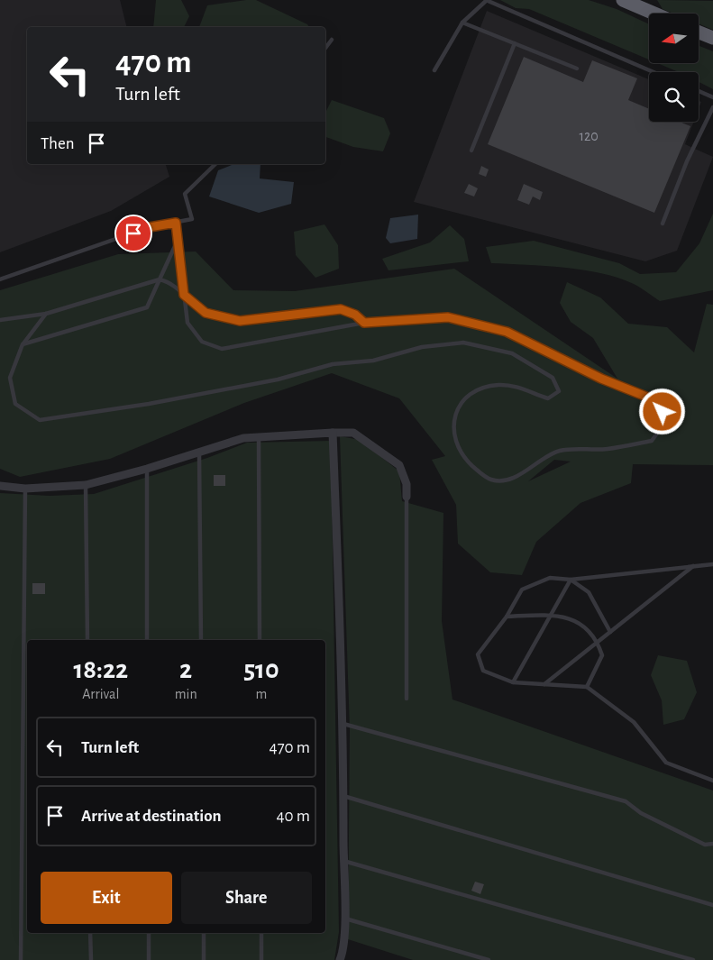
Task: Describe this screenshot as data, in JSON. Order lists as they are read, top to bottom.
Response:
{
  "house_numbers": ["120"],
  "north": "left",
  "page": {
    "turn": ["470 m", "Turn left"],
    "then": "Then",
    "eta": [
      "18:22",
      "Arrival",
      "2",
      "min",
      "510",
      "m"
    ],
    "list": [
      {
        "name": "Turn left",
        "value": "470 m"
      },
      {
        "name": "Arrive at destination",
        "value": "40 m"
      }
    ],
    "buttons": ["Exit", "Share"]
  }
}
